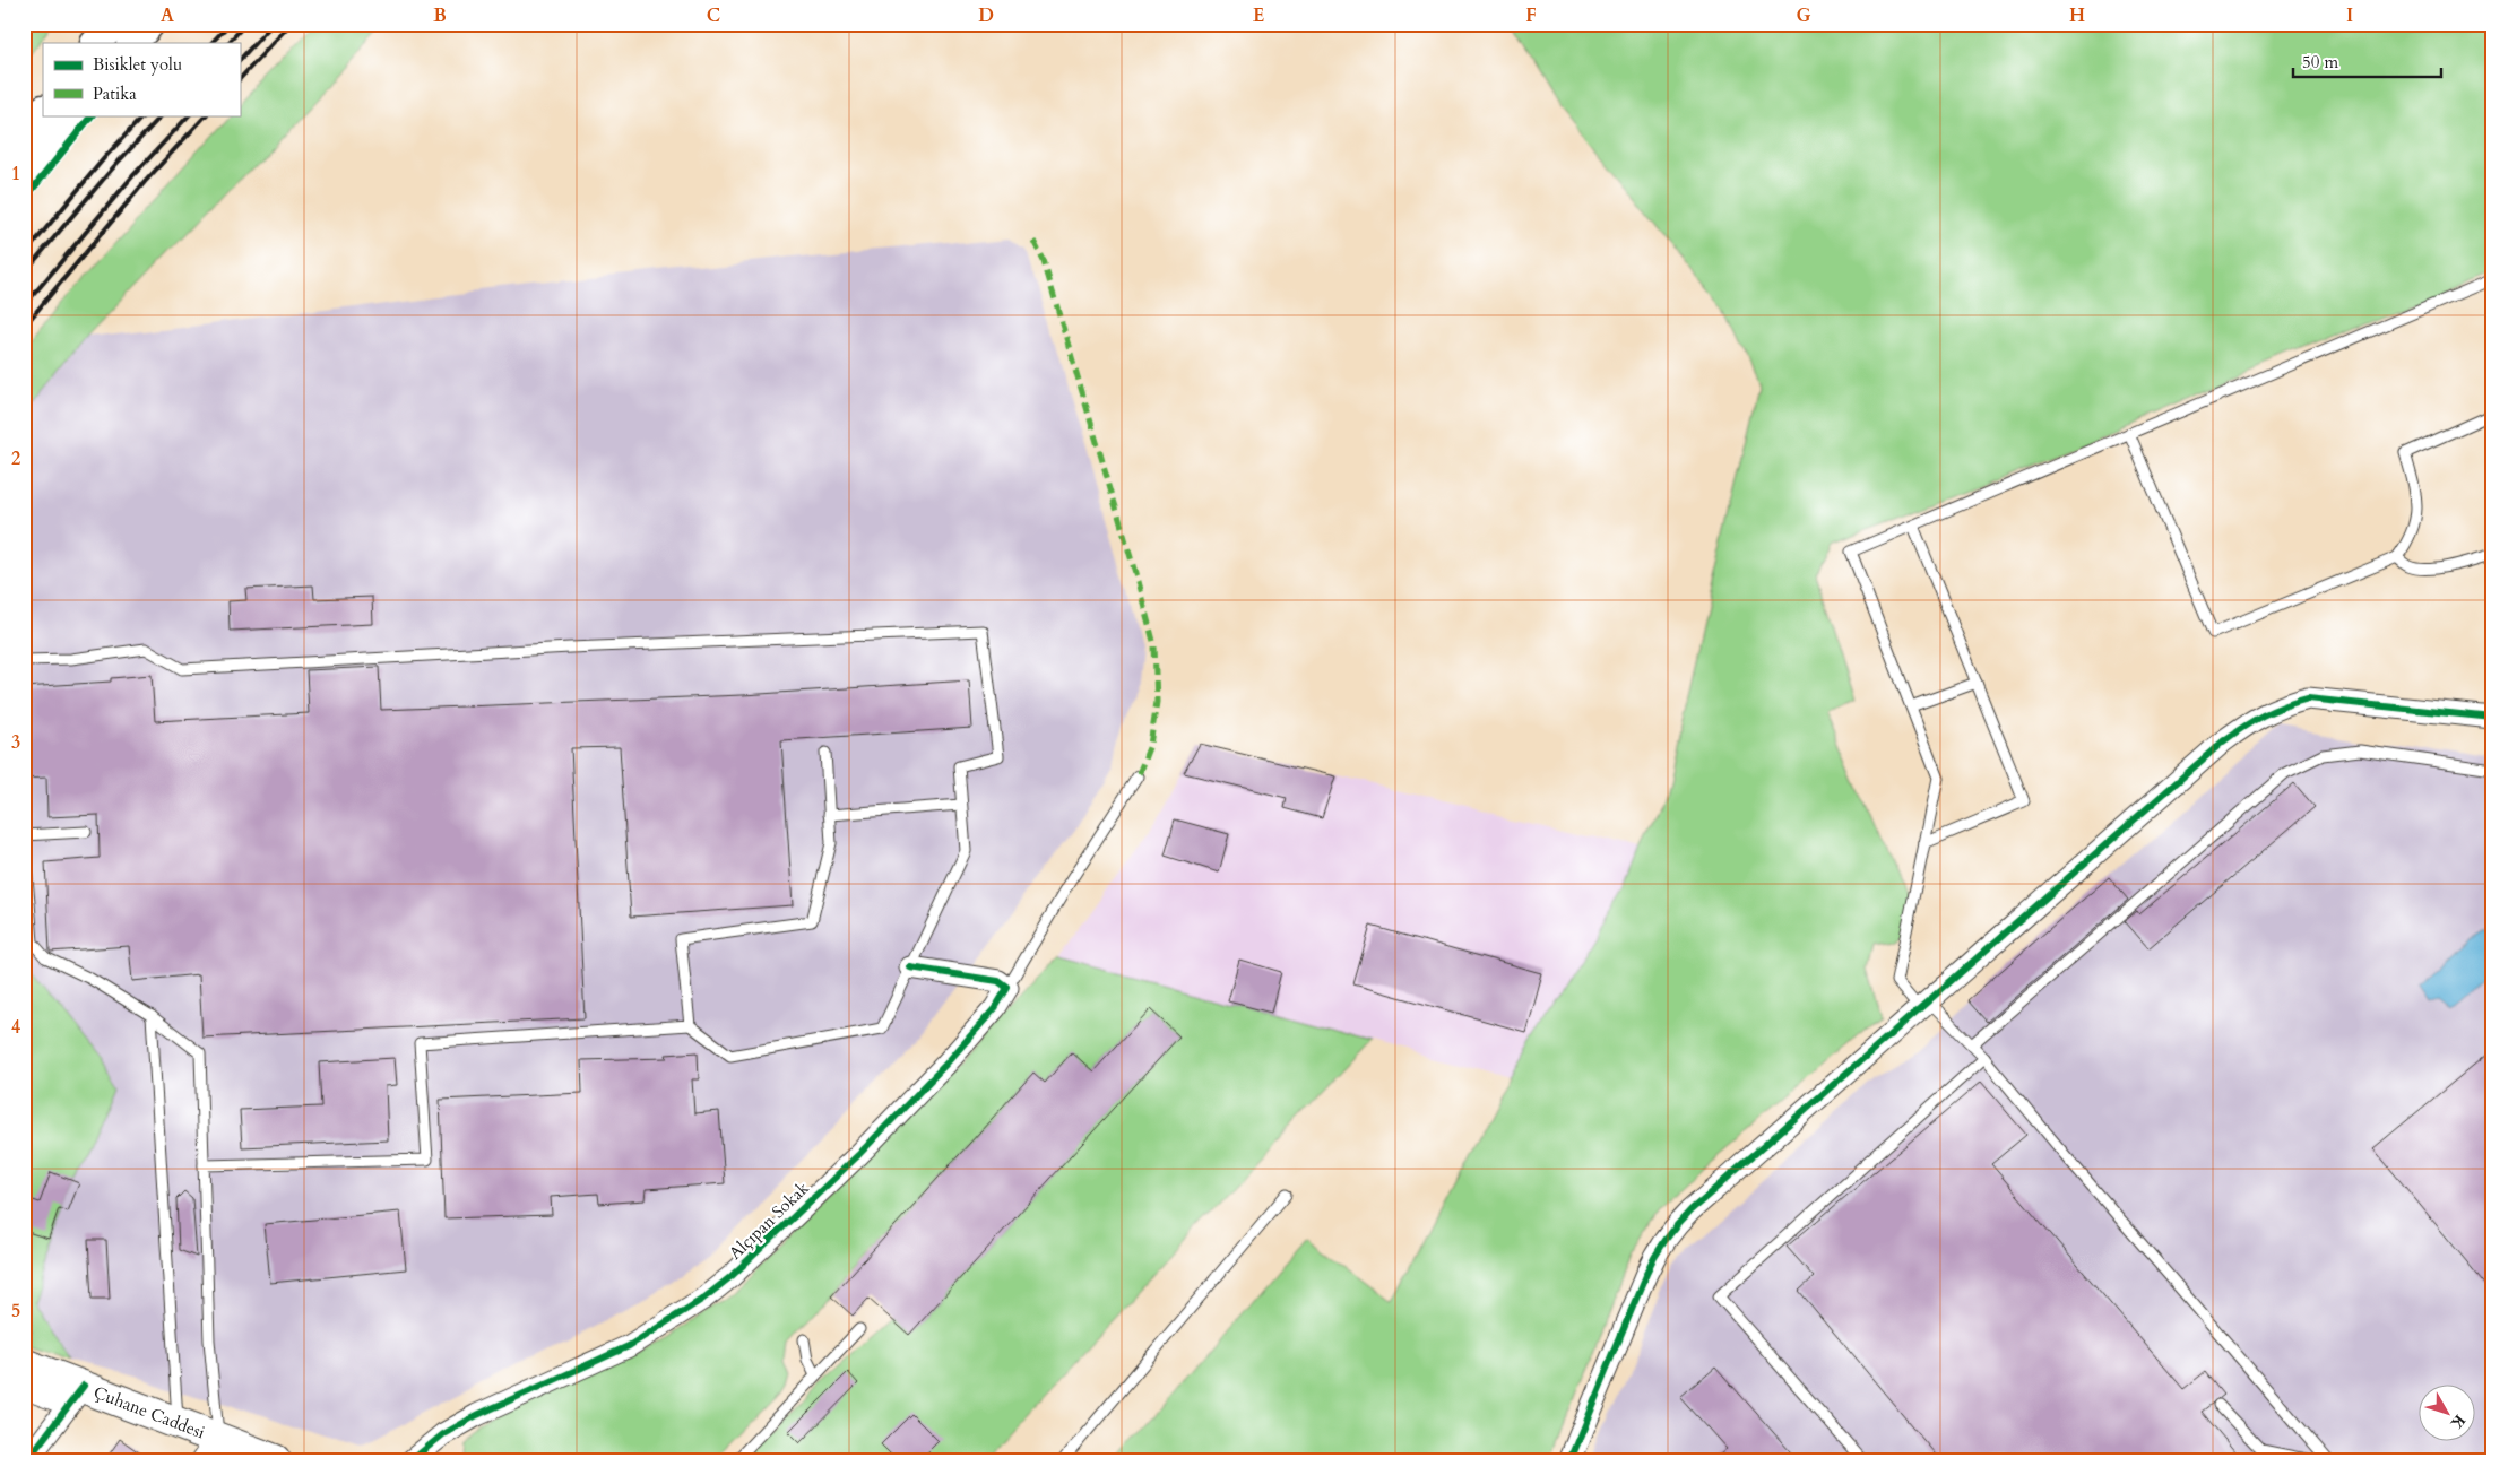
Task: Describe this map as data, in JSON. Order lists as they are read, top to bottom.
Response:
{
  "streets": {
    "main road": ["Çuhane Caddesi"],
    "street": ["Alçıpan Sokak"]
  },
  "legend": ["Bisiklet yolu", "Patika"],
  "scale_bar": "50 m",
  "north": "bottom right",
  "grid": {
    "columns": [
      "A",
      "B",
      "C",
      "D",
      "E",
      "F",
      "G",
      "H",
      "I"
    ],
    "rows": [
      "1",
      "2",
      "3",
      "4",
      "5"
    ]
  }
}
